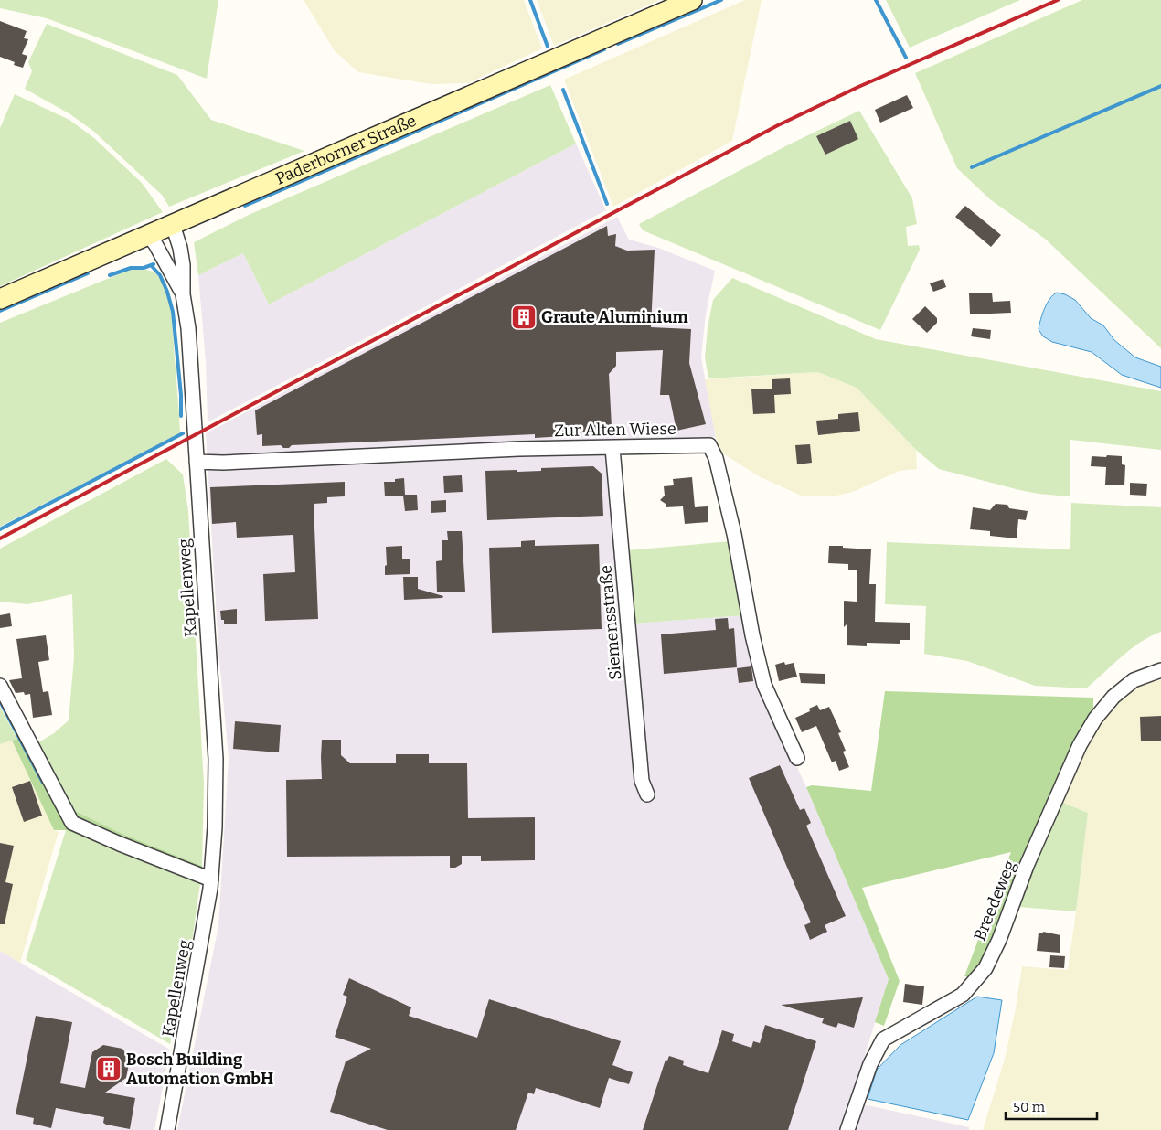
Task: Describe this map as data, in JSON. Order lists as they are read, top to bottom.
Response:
{
  "streets": {
    "main road": ["Paderborner Straße"],
    "street": [
      "Zur Alten Wiese",
      "Kapellenweg",
      "Siemensstraße",
      "Breedeweg"
    ]
  },
  "crossings": [
    ["Paderborner Straße", "Kapellenweg"],
    ["Zur Alten Wiese", "Kapellenweg"],
    ["Zur Alten Wiese", "Siemensstraße"]
  ],
  "places": {
    "building": ["Graute Aluminium", "Bosch Building Automation GmbH"]
  },
  "scale_bar": "50 m"
}
